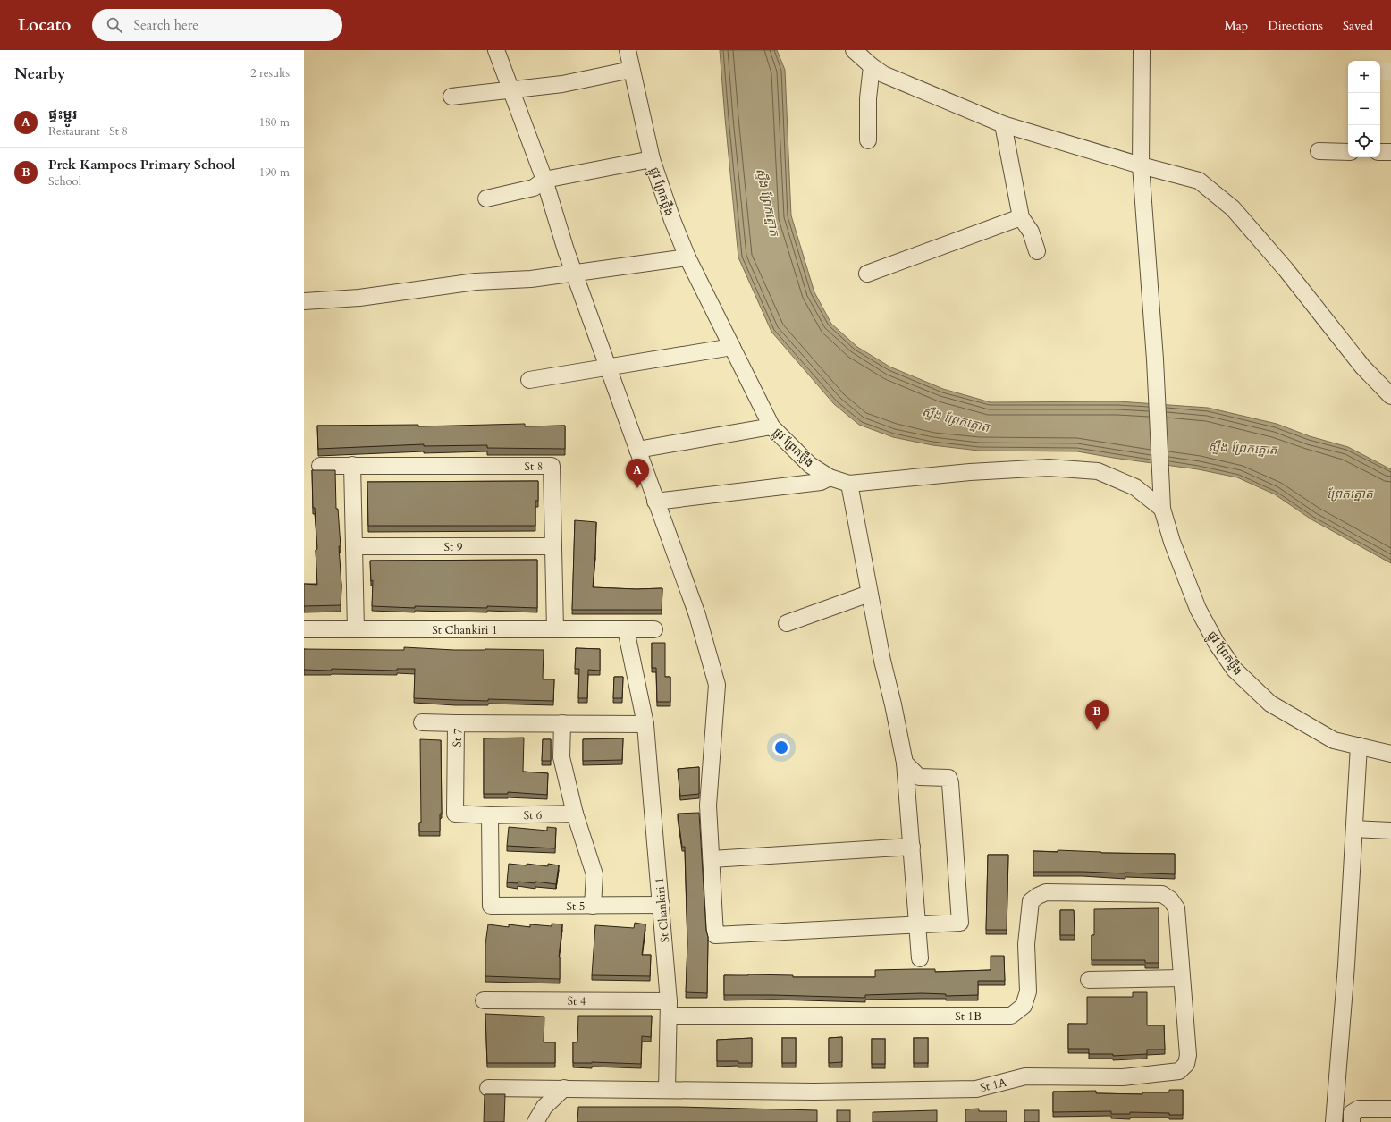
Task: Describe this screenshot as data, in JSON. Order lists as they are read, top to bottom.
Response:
{
  "streets": {
    "street": [
      "ផ្លូវ ព្រែកថ្លឹង",
      "St 8",
      "St 9",
      "St Chankiri 1",
      "St 7",
      "St 6",
      "St 5",
      "St 4",
      "St 1B",
      "St 1A"
    ]
  },
  "crossings": [
    ["St 8", "St 9"],
    ["St 8", "St Chankiri 1"],
    ["St Chankiri 1", "St 7"],
    ["St Chankiri 1", "St 5"],
    ["St Chankiri 1", "St 4"],
    ["St Chankiri 1", "St 1B"],
    ["St Chankiri 1", "St 1A"],
    ["St 7", "St 6"],
    ["St 7", "St 5"],
    ["St 6", "St 5"],
    ["St 4", "St 1B"],
    ["St 1B", "St 1A"]
  ],
  "water": ["ស្ទឹង ព្រែកត្នោត", "ព្រែកត្នោត"],
  "page": {
    "header": "Locato",
    "search": "Search here",
    "nav": ["Map", "Directions", "Saved"],
    "heading": ["Nearby", "2 results"],
    "map_buttons": ["+", "−"],
    "list": [
      {
        "mark": "A",
        "name": "ផ្ទះម្ជូរ",
        "note": "Restaurant · St 8",
        "value": "180 m"
      },
      {
        "mark": "B",
        "name": "Prek Kampoes Primary School",
        "note": "School",
        "value": "190 m"
      }
    ],
    "pins": ["A", "B"]
  }
}
